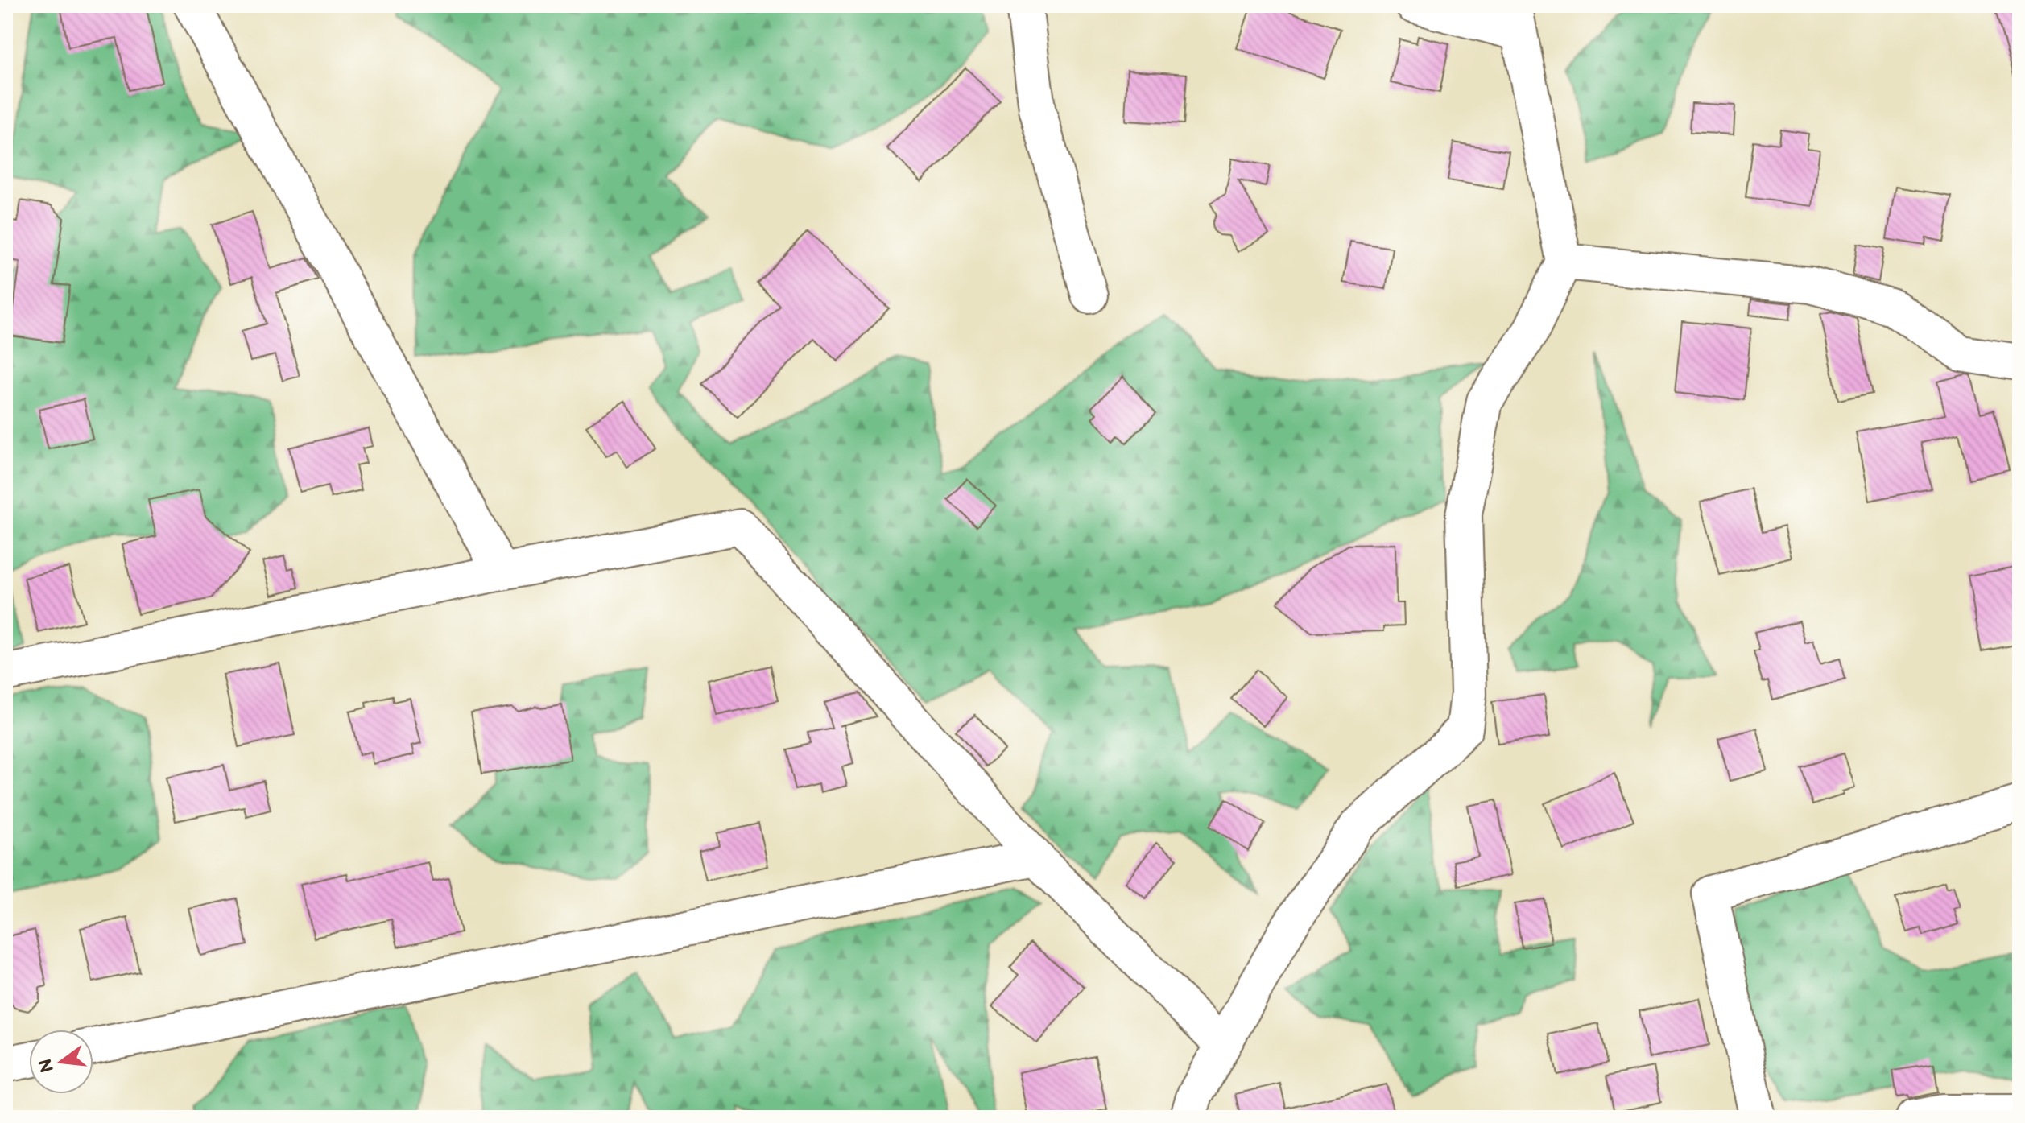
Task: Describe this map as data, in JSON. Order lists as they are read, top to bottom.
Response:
{
  "north": "left"
}
